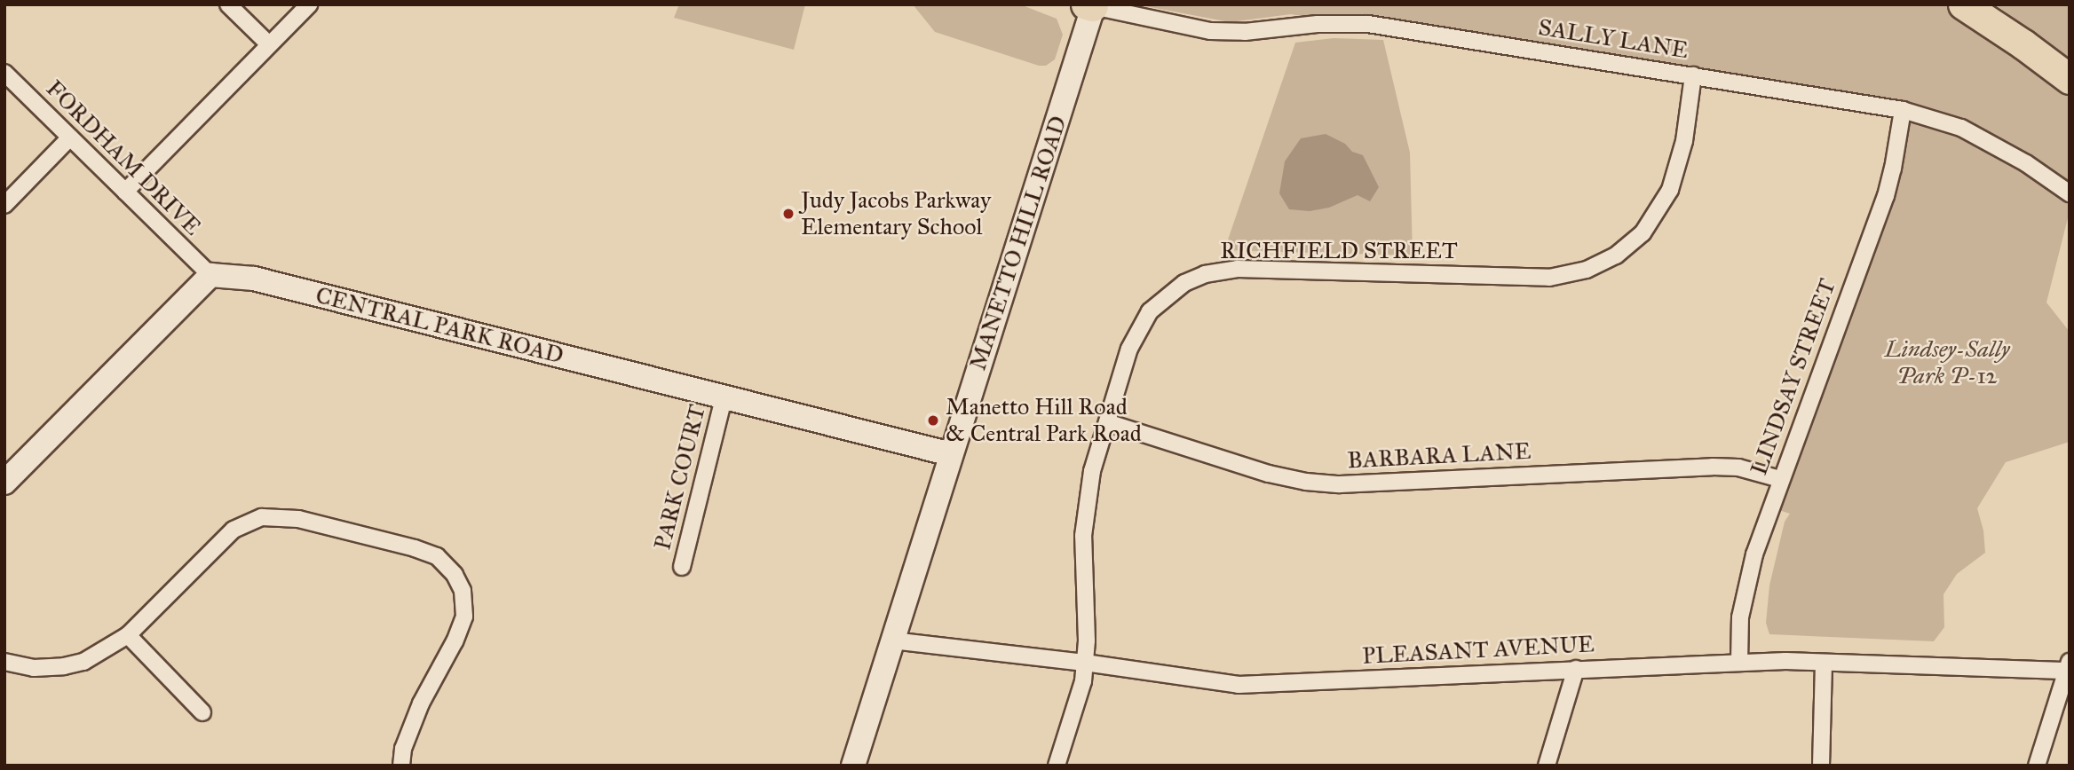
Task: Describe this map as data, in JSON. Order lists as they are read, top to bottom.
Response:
{
  "streets": {
    "street": [
      "SALLY LANE",
      "FORDHAM DRIVE",
      "MANETTO HILL ROAD",
      "RICHFIELD STREET",
      "CENTRAL PARK ROAD",
      "LINDSAY STREET",
      "BARBARA LANE",
      "PARK COURT",
      "PLEASANT AVENUE"
    ]
  },
  "crossings": [
    ["SALLY LANE", "MANETTO HILL ROAD"],
    ["SALLY LANE", "RICHFIELD STREET"],
    ["SALLY LANE", "LINDSAY STREET"],
    ["FORDHAM DRIVE", "CENTRAL PARK ROAD"],
    ["MANETTO HILL ROAD", "CENTRAL PARK ROAD"],
    ["MANETTO HILL ROAD", "PLEASANT AVENUE"],
    ["RICHFIELD STREET", "BARBARA LANE"],
    ["RICHFIELD STREET", "PLEASANT AVENUE"],
    ["CENTRAL PARK ROAD", "PARK COURT"],
    ["LINDSAY STREET", "BARBARA LANE"],
    ["LINDSAY STREET", "PLEASANT AVENUE"]
  ],
  "parks": ["Lindsey-Sally Park P-12"],
  "places": ["Judy Jacobs Parkway Elementary School", "Manetto Hill Road & Central Park Road"]
}
